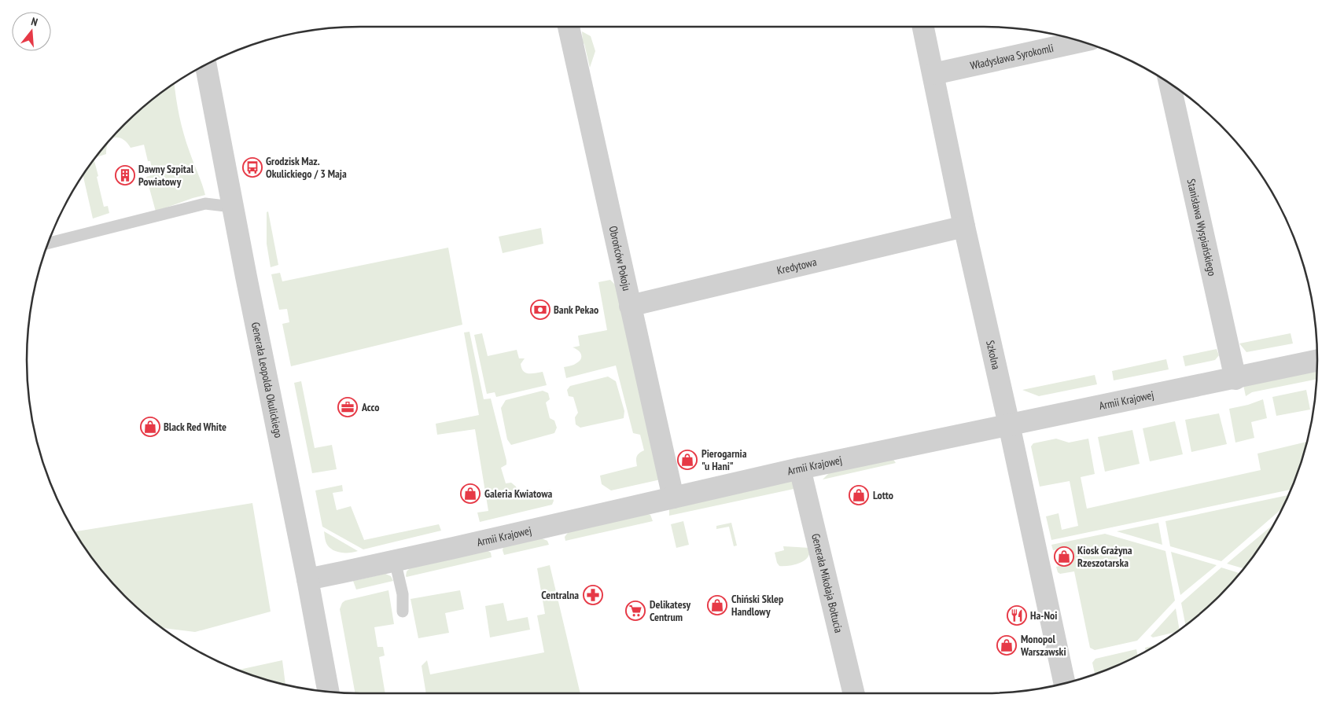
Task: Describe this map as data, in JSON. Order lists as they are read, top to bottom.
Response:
{
  "streets": {
    "street": [
      "Władysława Syrokomli",
      "Stanisława Wyspiańskiego",
      "Obrońców Pokoju",
      "Kredytowa",
      "Szkolna",
      "Generała Leopolda Okulickiego",
      "Armii Krajowej",
      "Generała Mikołaja Bołtucia"
    ]
  },
  "crossings": [
    ["Władysława Syrokomli", "Szkolna"],
    ["Stanisława Wyspiańskiego", "Armii Krajowej"],
    ["Obrońców Pokoju", "Kredytowa"],
    ["Obrońców Pokoju", "Armii Krajowej"],
    ["Kredytowa", "Szkolna"],
    ["Szkolna", "Armii Krajowej"],
    ["Generała Leopolda Okulickiego", "Armii Krajowej"],
    ["Armii Krajowej", "Generała Mikołaja Bołtucia"]
  ],
  "places": {
    "bus stop": ["Grodzisk Maz. Okulickiego / 3 Maja"],
    "building": ["Dawny Szpital Powiatowy"],
    "bank": ["Bank Pekao"],
    "office": ["Acco"],
    "shop": [
      "Black Red White",
      "Pierogarnia \"u Hani\"",
      "Galeria Kwiatowa",
      "Lotto",
      "Kiosk Grażyna Rzeszotarska",
      "Chiński Sklep Handlowy",
      "Monopol Warszawski"
    ],
    "pharmacy": ["Centralna"],
    "supermarket": ["Delikatesy Centrum"],
    "restaurant": ["Ha-Noi"]
  },
  "north": "top"
}
